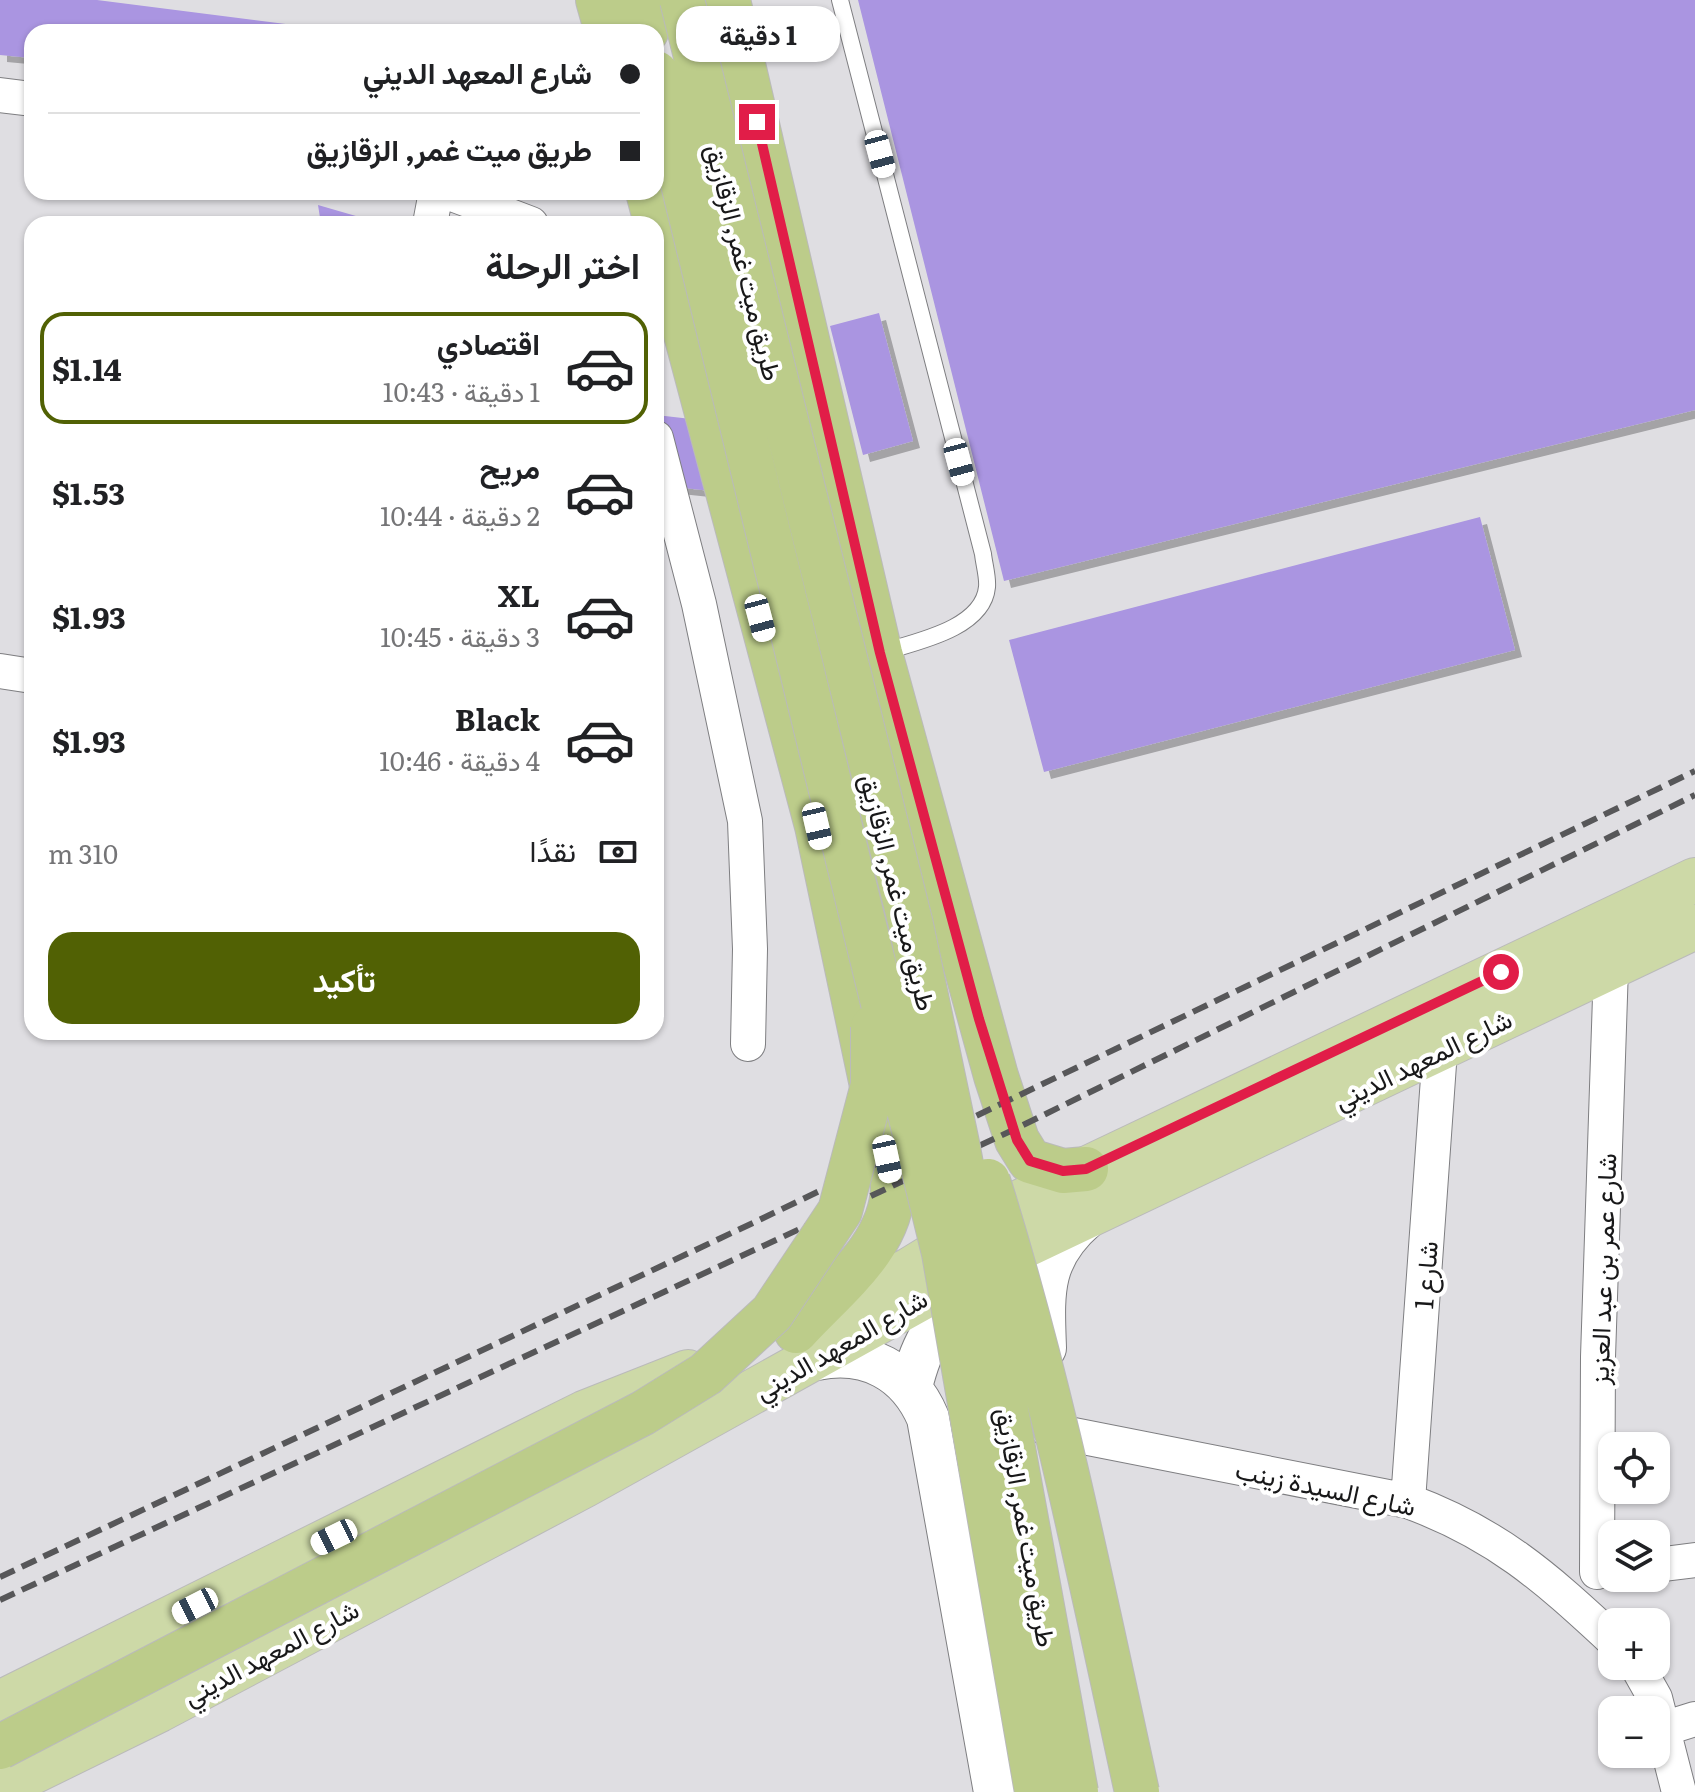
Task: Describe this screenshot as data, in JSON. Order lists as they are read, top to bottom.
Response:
{
  "streets": {
    "highway": ["طريق ميت غمر, الزقازيق"],
    "main road": ["شارع المعهد الديني"],
    "street": ["شارع عمر بن عبد العزيز", "شارع 1", "شارع السيدة زينب"]
  },
  "crossings": [
    ["طريق ميت غمر, الزقازيق", "شارع المعهد الديني"],
    ["شارع المعهد الديني", "شارع عمر بن عبد العزيز"],
    ["شارع المعهد الديني", "شارع 1"],
    ["شارع 1", "شارع السيدة زينب"]
  ],
  "page": {
    "bubble": "1 دقيقة",
    "banner": ["شارع المعهد الديني", "طريق ميت غمر, الزقازيق"],
    "heading": "اختر الرحلة",
    "list": [
      {
        "name": "اقتصادي",
        "note": "1 دقيقة · 10:43",
        "value": "$1.14"
      },
      {
        "name": "مريح",
        "note": "2 دقيقة · 10:44",
        "value": "$1.53"
      },
      {
        "name": "XL",
        "note": "3 دقيقة · 10:45",
        "value": "$1.93"
      },
      {
        "name": "Black",
        "note": "4 دقيقة · 10:46",
        "value": "$1.93"
      }
    ],
    "pay": ["نقدًا", "310 m"],
    "buttons": "تأكيد",
    "map_buttons": ["+", "−"]
  }
}
